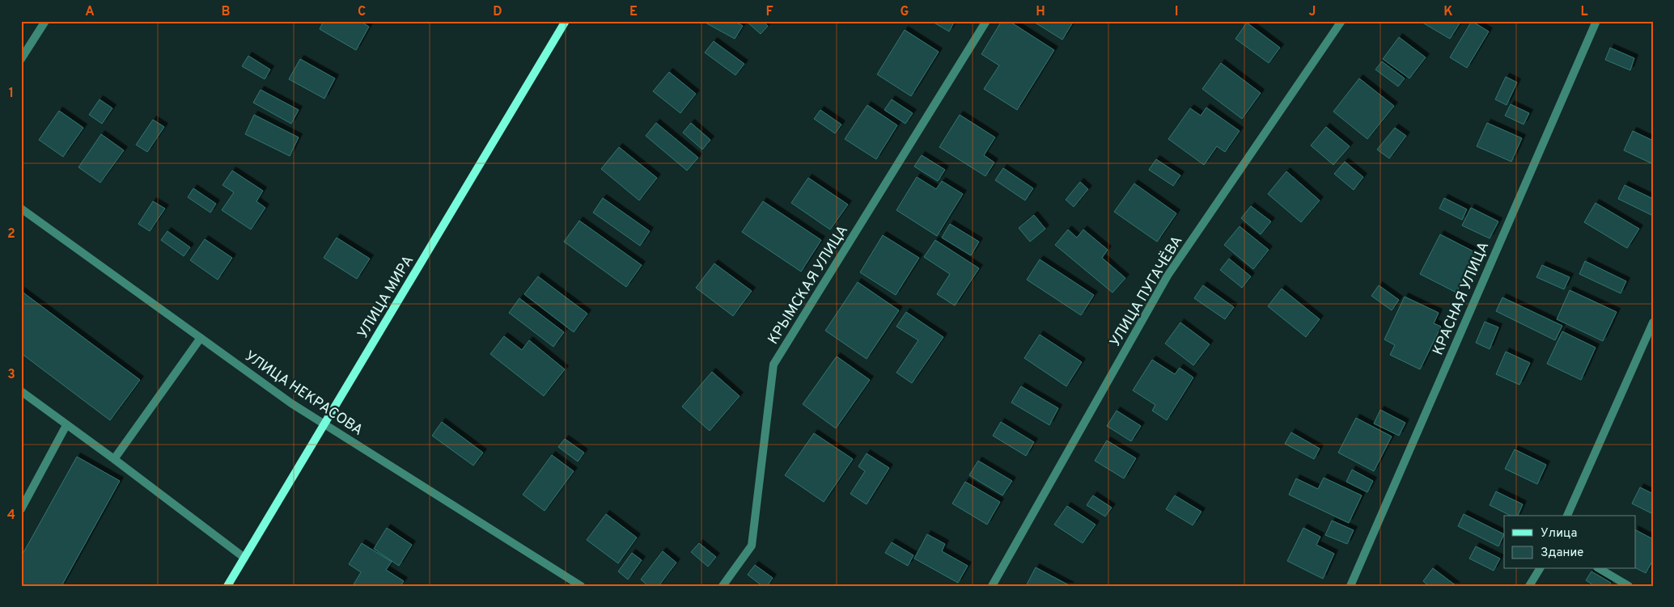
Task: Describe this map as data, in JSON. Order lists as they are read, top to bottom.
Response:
{
  "streets": {
    "street": [
      "КРЫМСКАЯ УЛИЦА",
      "УЛИЦА ПУГАЧЁВА",
      "УЛИЦА МИРА",
      "КРАСНАЯ УЛИЦА",
      "УЛИЦА НЕКРАСОВА"
    ]
  },
  "crossings": [
    ["УЛИЦА МИРА", "УЛИЦА НЕКРАСОВА"]
  ],
  "legend": ["Улица", "Здание"],
  "grid": {
    "columns": [
      "A",
      "B",
      "C",
      "D",
      "E",
      "F",
      "G",
      "H",
      "I",
      "J",
      "K",
      "L"
    ],
    "rows": [
      "1",
      "2",
      "3",
      "4"
    ]
  }
}
